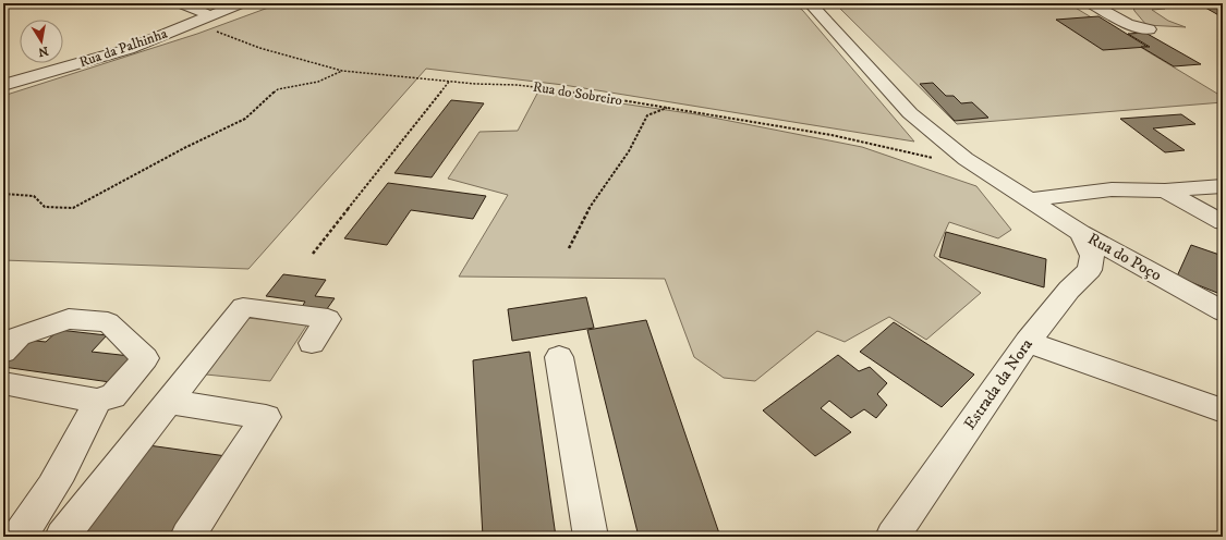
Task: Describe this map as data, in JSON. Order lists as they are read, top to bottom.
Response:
{
  "streets": {
    "street": ["Rua da Palhinha", "Rua do Poço", "Estrada da Nora"],
    "path": ["Rua do Sobreiro"]
  },
  "crossings": [
    ["Rua da Palhinha", "Rua do Sobreiro"]
  ],
  "north": "bottom"
}
